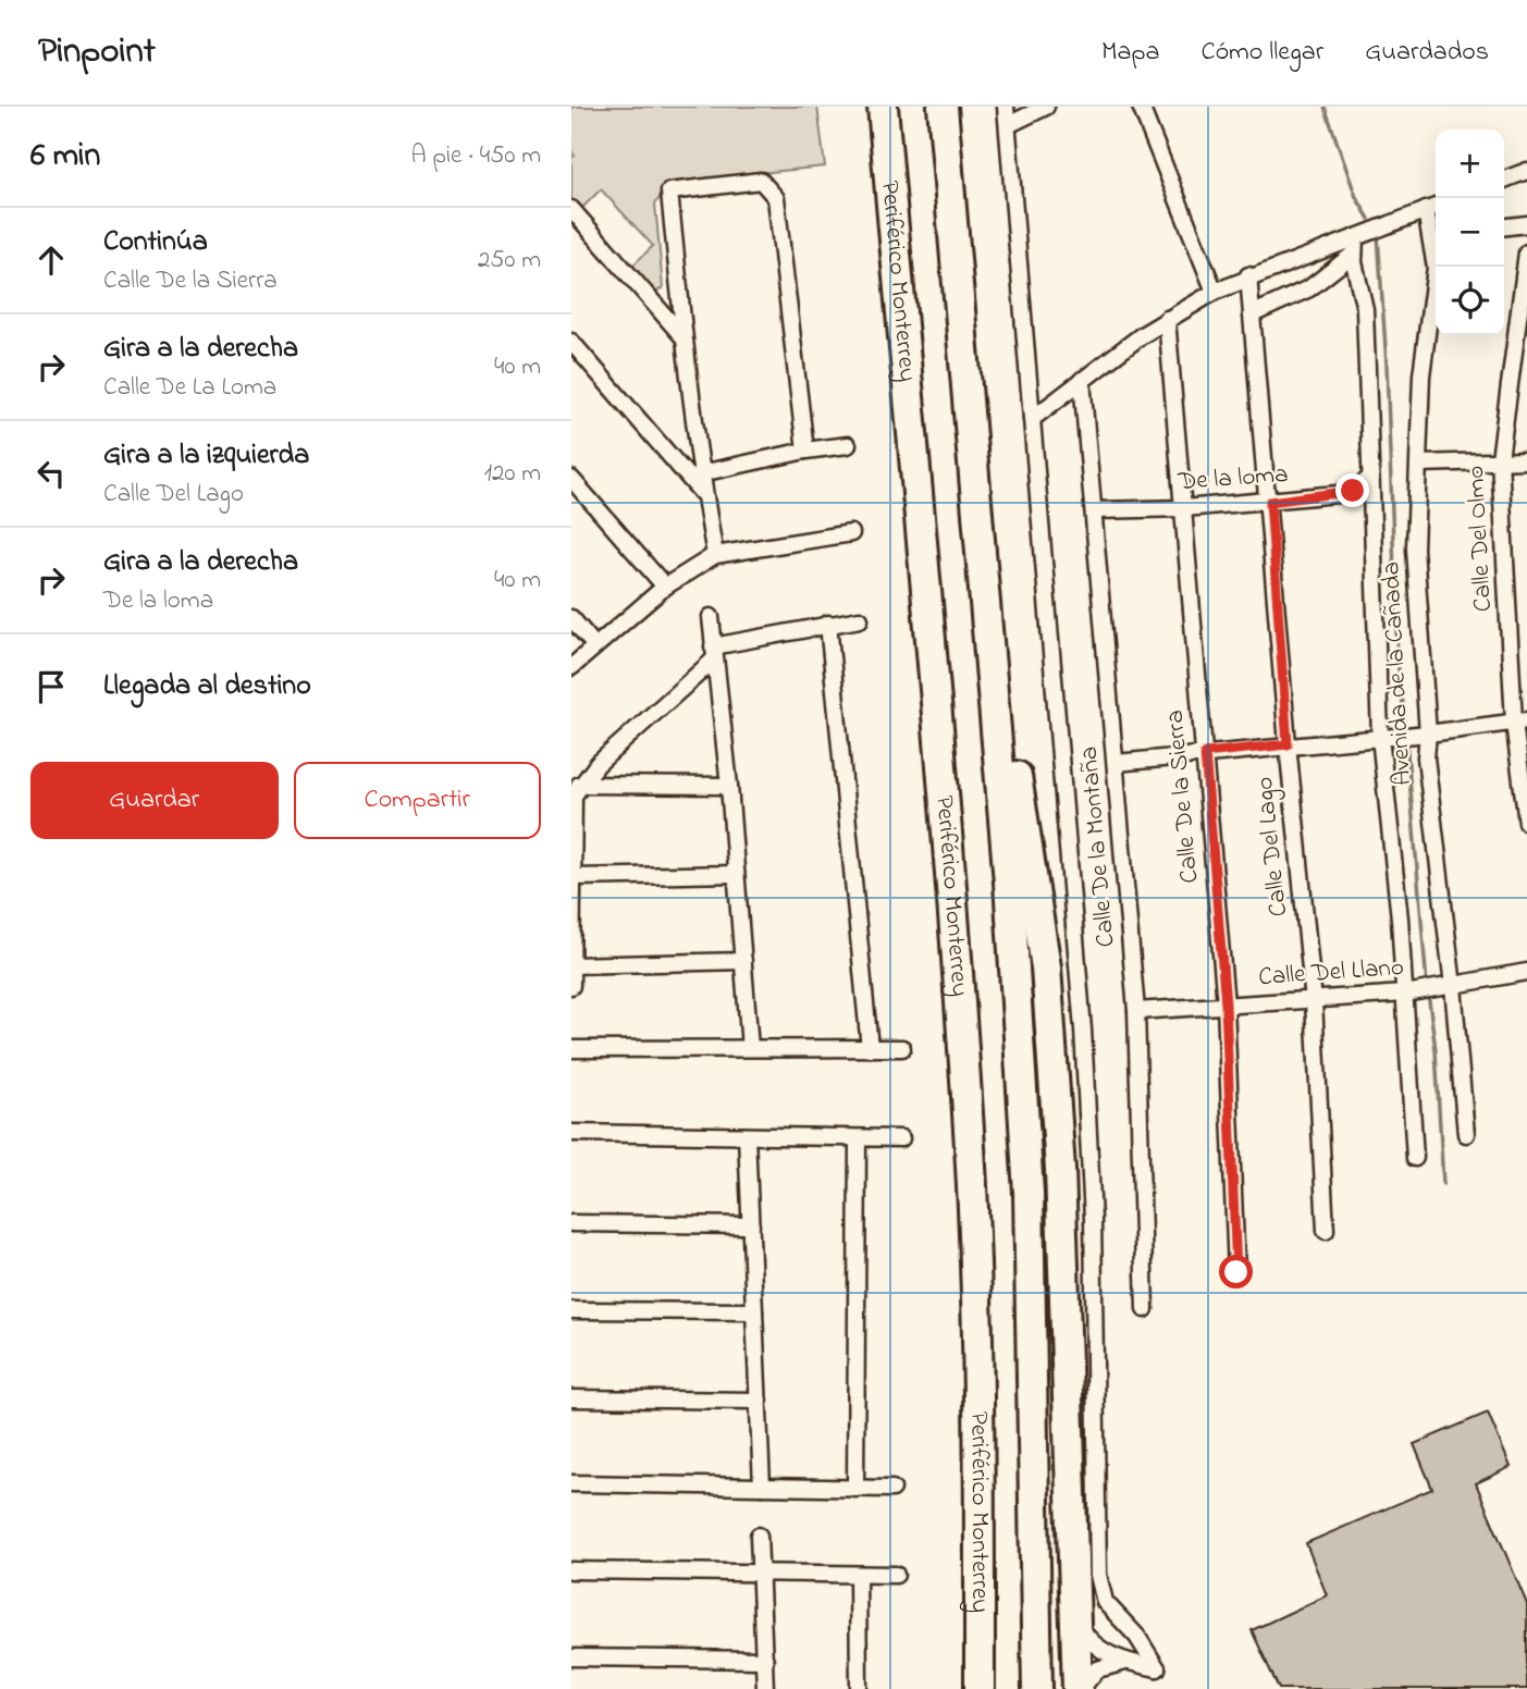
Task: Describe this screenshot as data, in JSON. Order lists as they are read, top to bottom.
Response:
{
  "streets": {
    "highway": ["Periférico Monterrey"],
    "street": [
      "De la loma",
      "Calle Del Olmo",
      "Avenida de la Cañada",
      "Calle De la Sierra",
      "Calle De la Montaña",
      "Calle Del Lago",
      "Calle Del Llano"
    ]
  },
  "crossings": [
    ["De la loma", "Avenida de la Cañada"],
    ["De la loma", "Calle De la Sierra"],
    ["De la loma", "Calle De la Montaña"],
    ["De la loma", "Calle Del Lago"],
    ["Avenida de la Cañada", "Calle Del Llano"],
    ["Calle De la Sierra", "Calle Del Llano"],
    ["Calle De la Montaña", "Calle Del Llano"],
    ["Calle Del Lago", "Calle Del Llano"]
  ],
  "page": {
    "header": "Pinpoint",
    "nav": ["Mapa", "Cómo llegar", "Guardados"],
    "heading": ["6 min", "A pie · 450 m"],
    "map_buttons": ["+", "−"],
    "list": [
      ["Continúa", "Calle De la Sierra", "250 m"],
      ["Gira a la derecha", "Calle De La Loma", "40 m"],
      ["Gira a la izquierda", "Calle Del Lago", "120 m"],
      ["Gira a la derecha", "De la loma", "40 m"],
      "Llegada al destino"
    ],
    "buttons": ["Guardar", "Compartir"]
  }
}
